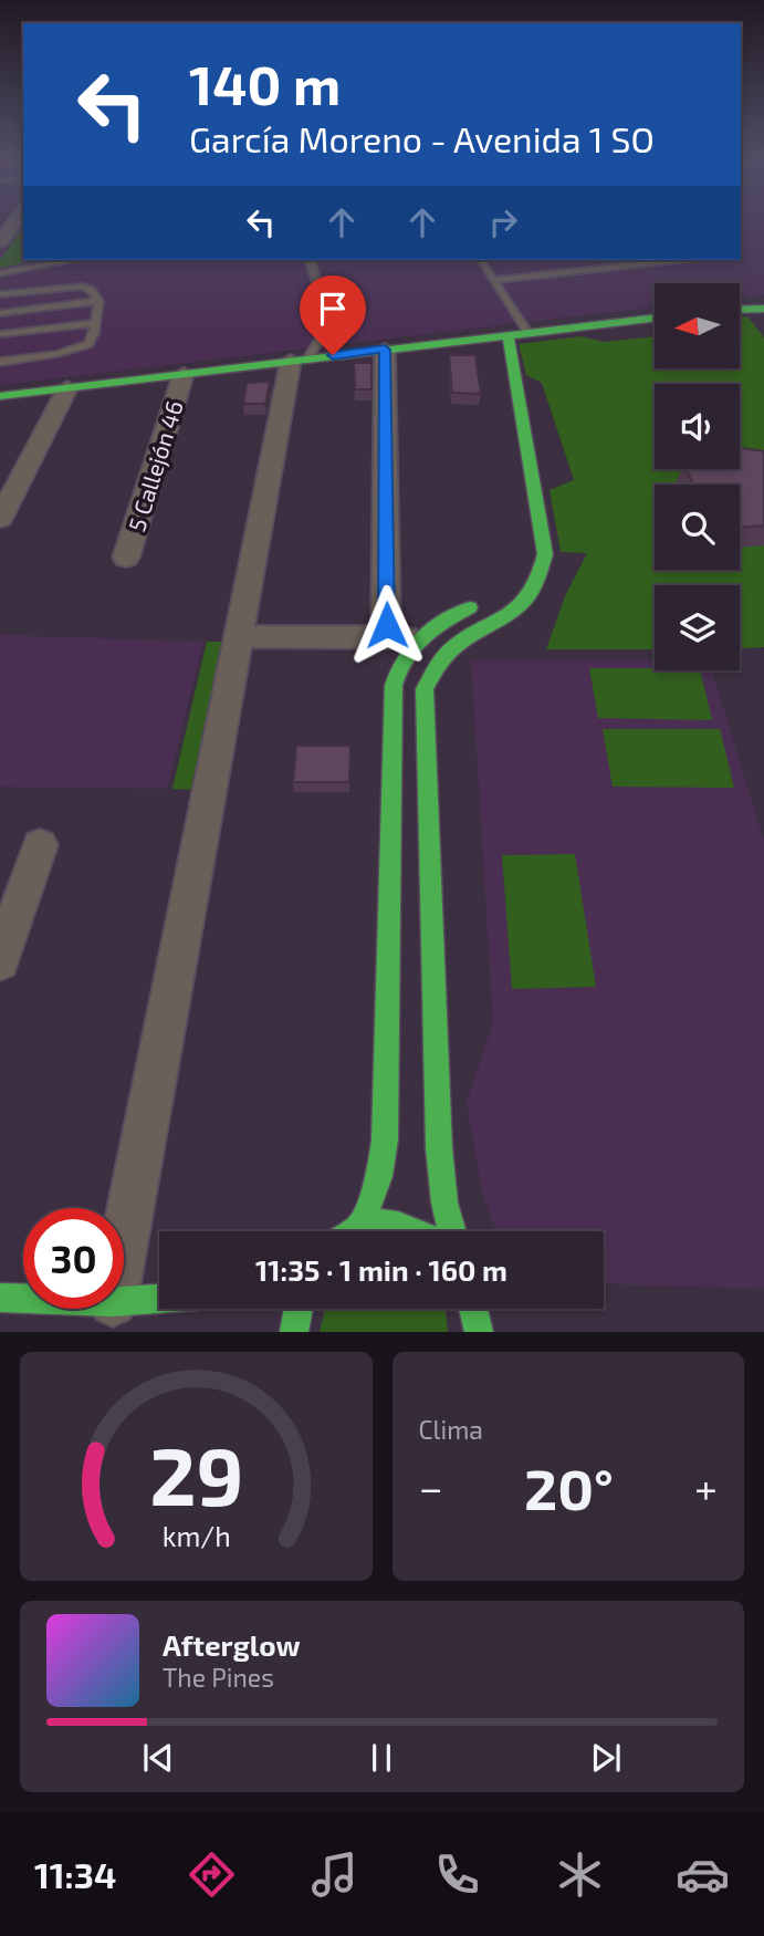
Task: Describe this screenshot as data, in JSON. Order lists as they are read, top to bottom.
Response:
{
  "streets": {
    "street": ["5 Callejón 46"]
  },
  "north": "left",
  "page": {
    "turn": ["140 m", "García Moreno - Avenida 1 SO"],
    "limit": "30",
    "trip": "11:35 · 1 min · 160 m",
    "tile": "Clima",
    "heat": ["−", "20°", "+"],
    "song": ["Afterglow", "The Pines"],
    "tabs": "11:34",
    "gauge": ["29", "km/h"]
  }
}
